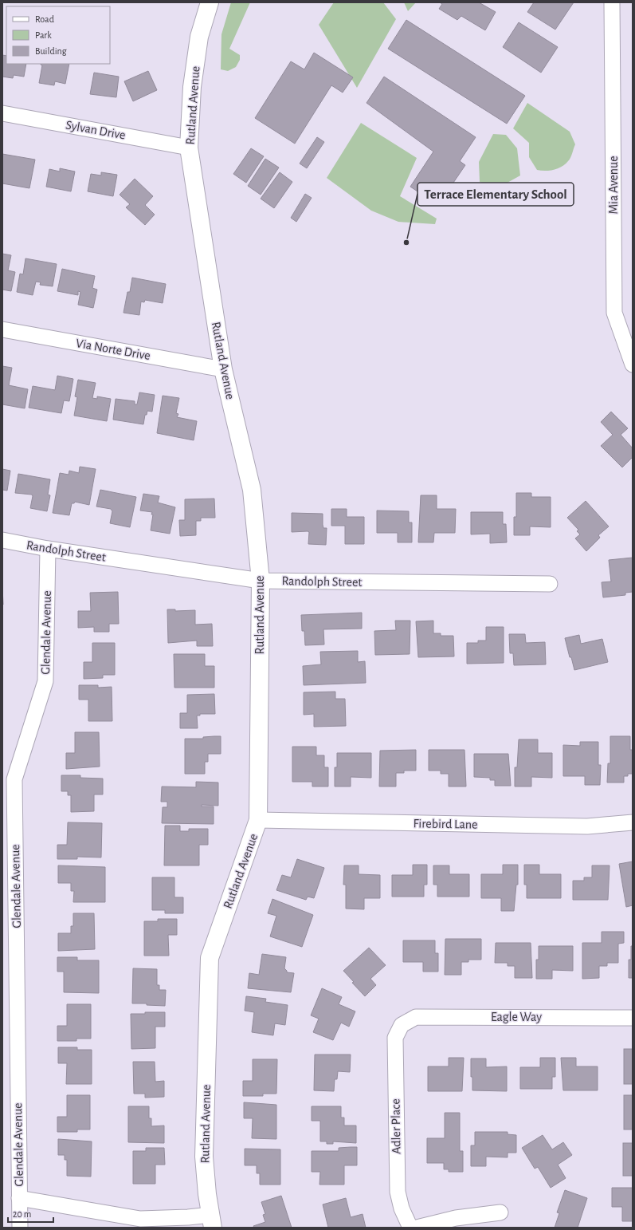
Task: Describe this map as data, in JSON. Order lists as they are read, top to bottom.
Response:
{
  "streets": {
    "street": [
      "Rutland Avenue",
      "Sylvan Drive",
      "Mia Avenue",
      "Via Norte Drive",
      "Randolph Street",
      "Glendale Avenue",
      "Firebird Lane",
      "Eagle Way",
      "Adler Place"
    ]
  },
  "crossings": [
    ["Rutland Avenue", "Sylvan Drive"],
    ["Rutland Avenue", "Via Norte Drive"],
    ["Rutland Avenue", "Randolph Street"],
    ["Rutland Avenue", "Firebird Lane"],
    ["Randolph Street", "Glendale Avenue"],
    ["Eagle Way", "Adler Place"]
  ],
  "places": ["Terrace Elementary School"],
  "legend": ["Road", "Park", "Building"],
  "scale_bar": "20 m"
}
